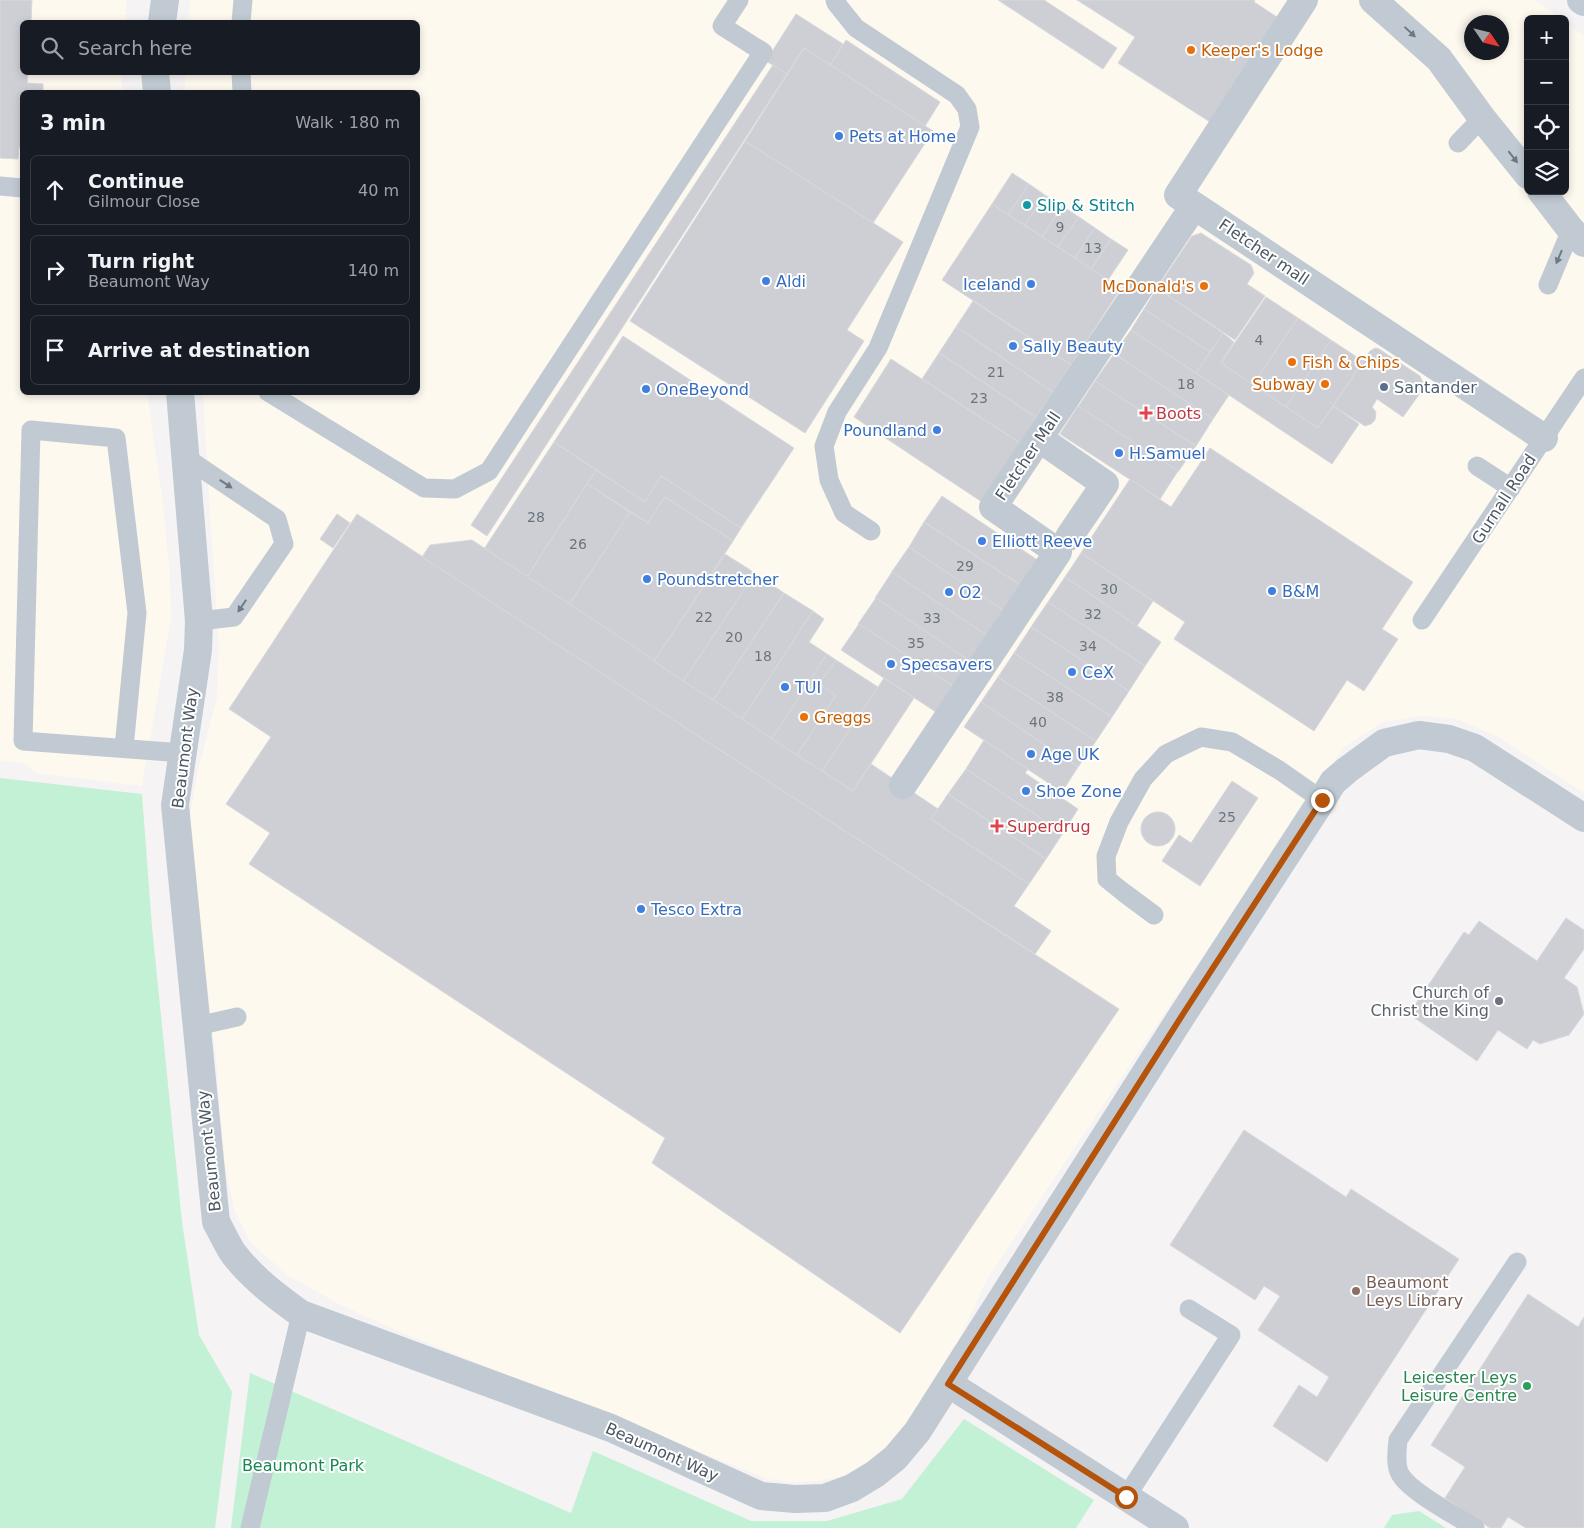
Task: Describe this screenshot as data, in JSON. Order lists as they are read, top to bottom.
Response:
{
  "streets": {
    "street": ["Fletcher mall", "Fletcher Mall", "Beaumont Way"],
    "lane": ["Gurnall Road"]
  },
  "crossings": [
    ["Fletcher mall", "Fletcher Mall"],
    ["Fletcher mall", "Gurnall Road"]
  ],
  "parks": ["Beaumont Park"],
  "places": {
    "other": [
      "Keeper's Lodge",
      "Pets at Home",
      "Slip & Stitch",
      "Aldi",
      "Iceland",
      "McDonald's",
      "Sally Beauty",
      "Fish & Chips",
      "Subway",
      "Santander",
      "OneBeyond",
      "Poundland",
      "H.Samuel",
      "Elliott Reeve",
      "Poundstretcher",
      "B&M",
      "O2",
      "Specsavers",
      "CeX",
      "TUI",
      "Greggs",
      "Age UK",
      "Shoe Zone",
      "Tesco Extra",
      "Church of Christ the King",
      "Beaumont Leys Library",
      "Leicester Leys Leisure Centre"
    ],
    "health": ["Boots", "Superdrug"]
  },
  "house_numbers": [
    "9",
    "13",
    "4",
    "21",
    "18",
    "23",
    "28",
    "26",
    "29",
    "30",
    "32",
    "22",
    "33",
    "20",
    "35",
    "34",
    "18",
    "38",
    "40",
    "25"
  ],
  "north": "bottom right",
  "page": {
    "map_buttons": ["+", "−"],
    "search": "Search here",
    "heading": ["3 min", "Walk · 180 m"],
    "list": [
      ["Continue", "Gilmour Close", "40 m"],
      ["Turn right", "Beaumont Way", "140 m"],
      "Arrive at destination"
    ]
  }
}
